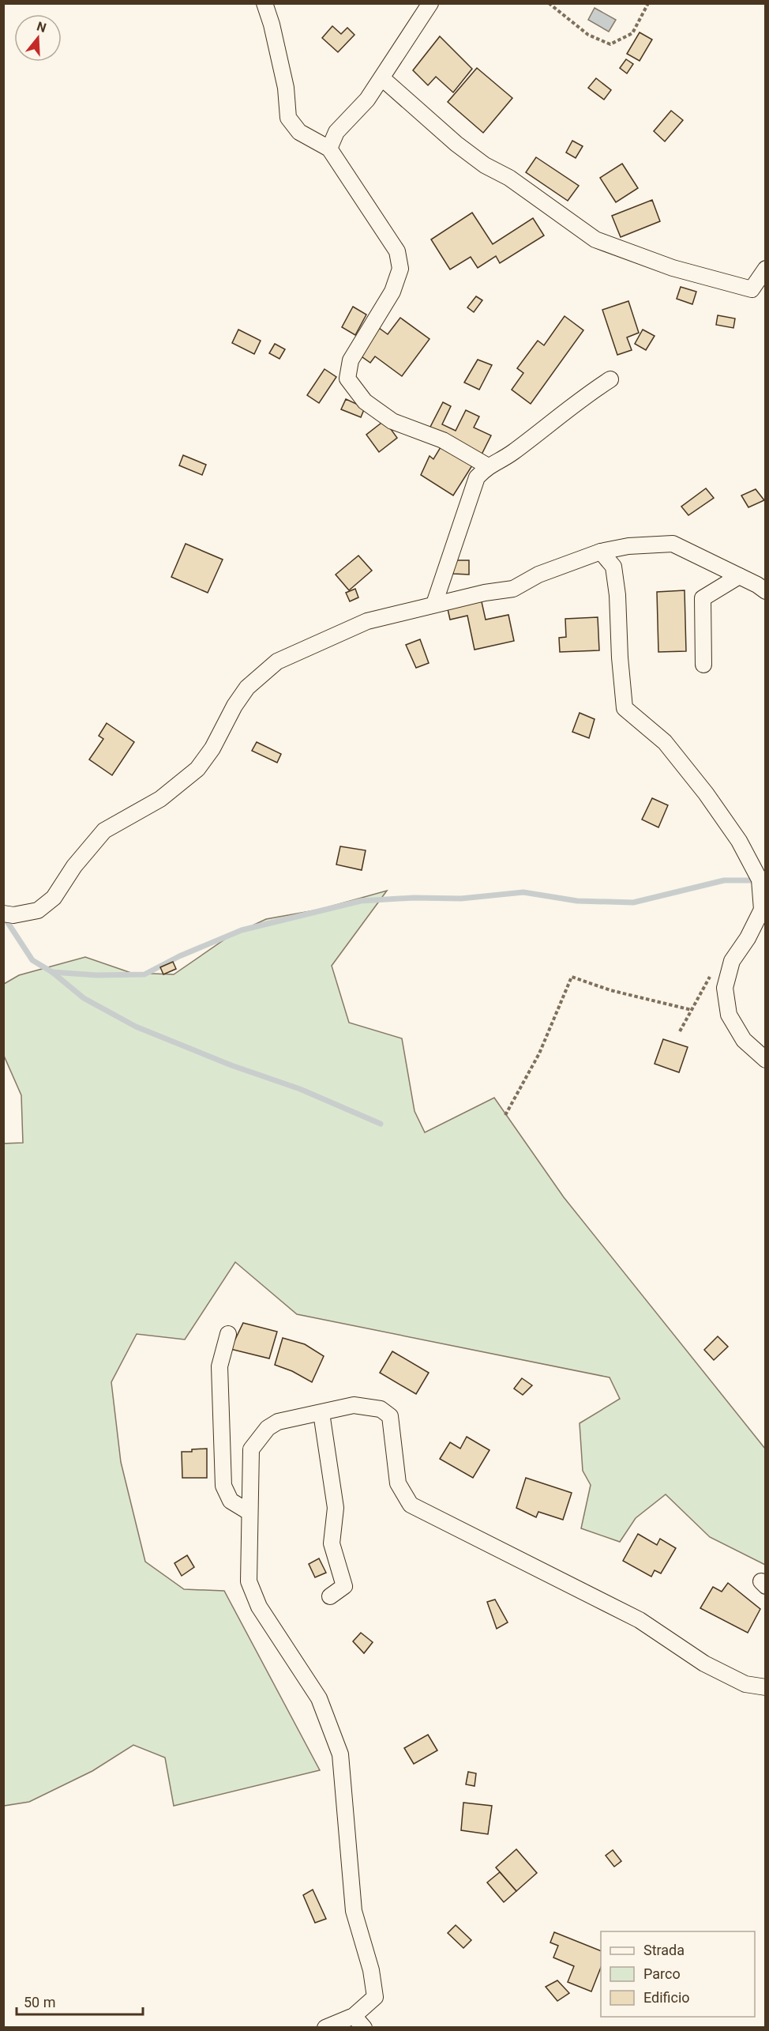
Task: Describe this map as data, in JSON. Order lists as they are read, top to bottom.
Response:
{
  "legend": ["Strada", "Parco", "Edificio"],
  "scale_bar": "50 m",
  "north": "top"
}
